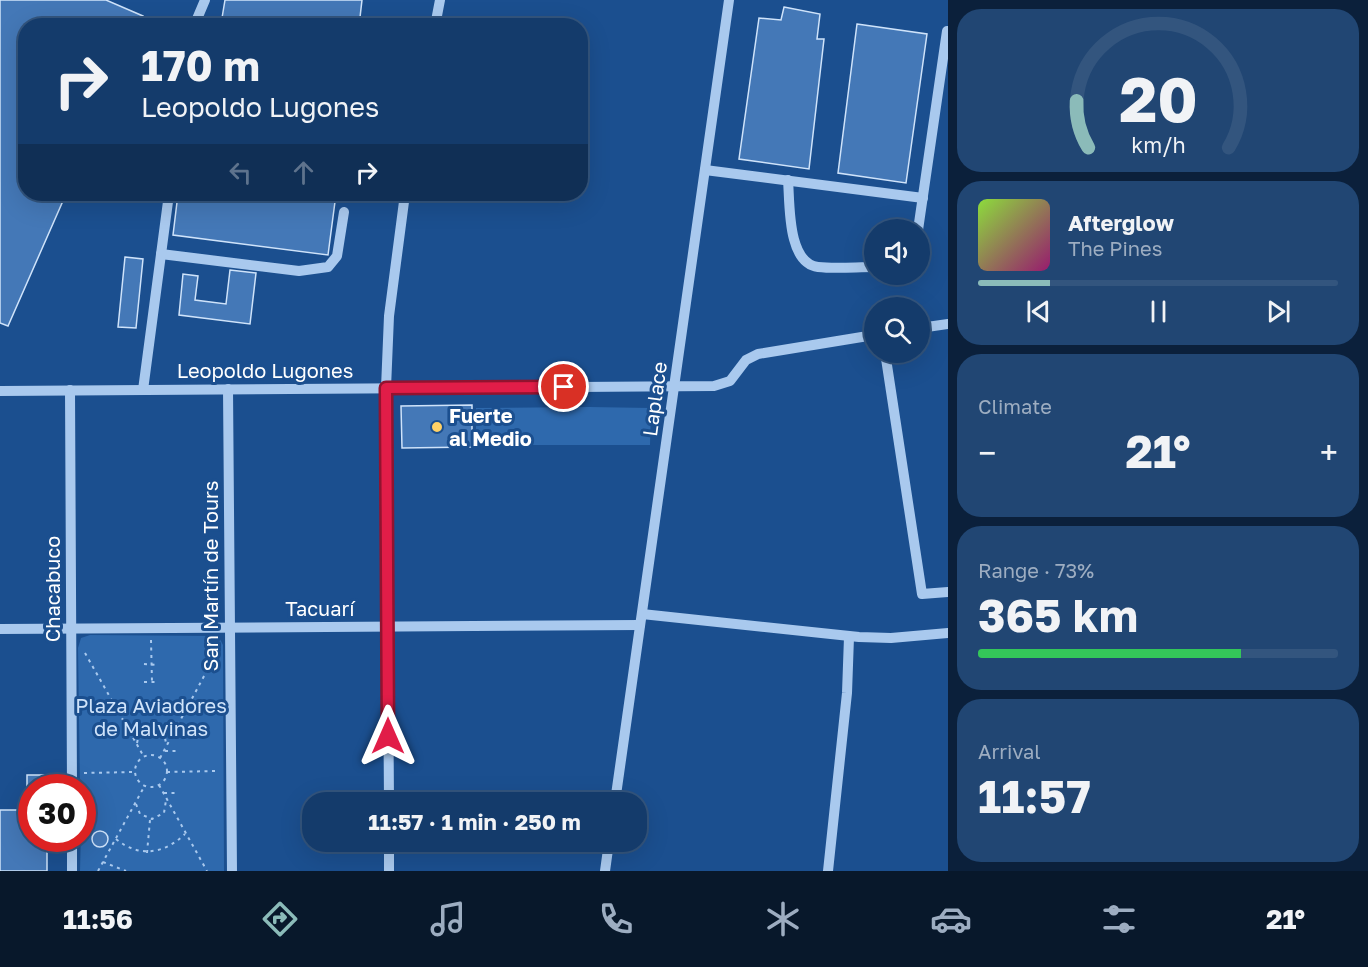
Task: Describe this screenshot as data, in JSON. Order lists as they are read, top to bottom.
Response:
{
  "streets": {
    "street": [
      "Leopoldo Lugones",
      "Laplace",
      "San Martín de Tours",
      "Chacabuco",
      "Tacuarí"
    ]
  },
  "crossings": [
    ["Leopoldo Lugones", "Laplace"],
    ["Leopoldo Lugones", "San Martín de Tours"],
    ["Leopoldo Lugones", "Chacabuco"],
    ["Laplace", "Tacuarí"],
    ["San Martín de Tours", "Tacuarí"],
    ["Chacabuco", "Tacuarí"]
  ],
  "parks": ["Plaza Aviadores de Malvinas"],
  "places": ["Fuerte al Medio"],
  "page": {
    "turn": ["170 m", "Leopoldo Lugones"],
    "song": ["Afterglow", "The Pines"],
    "tile": [
      "Climate",
      ["Range · 73%", "365 km"],
      ["Arrival", "11:57"]
    ],
    "heat": ["−", "21°", "+"],
    "limit": "30",
    "trip": "11:57 · 1 min · 250 m",
    "tabs": ["11:56", "21°"],
    "gauge": ["20", "km/h"]
  }
}
